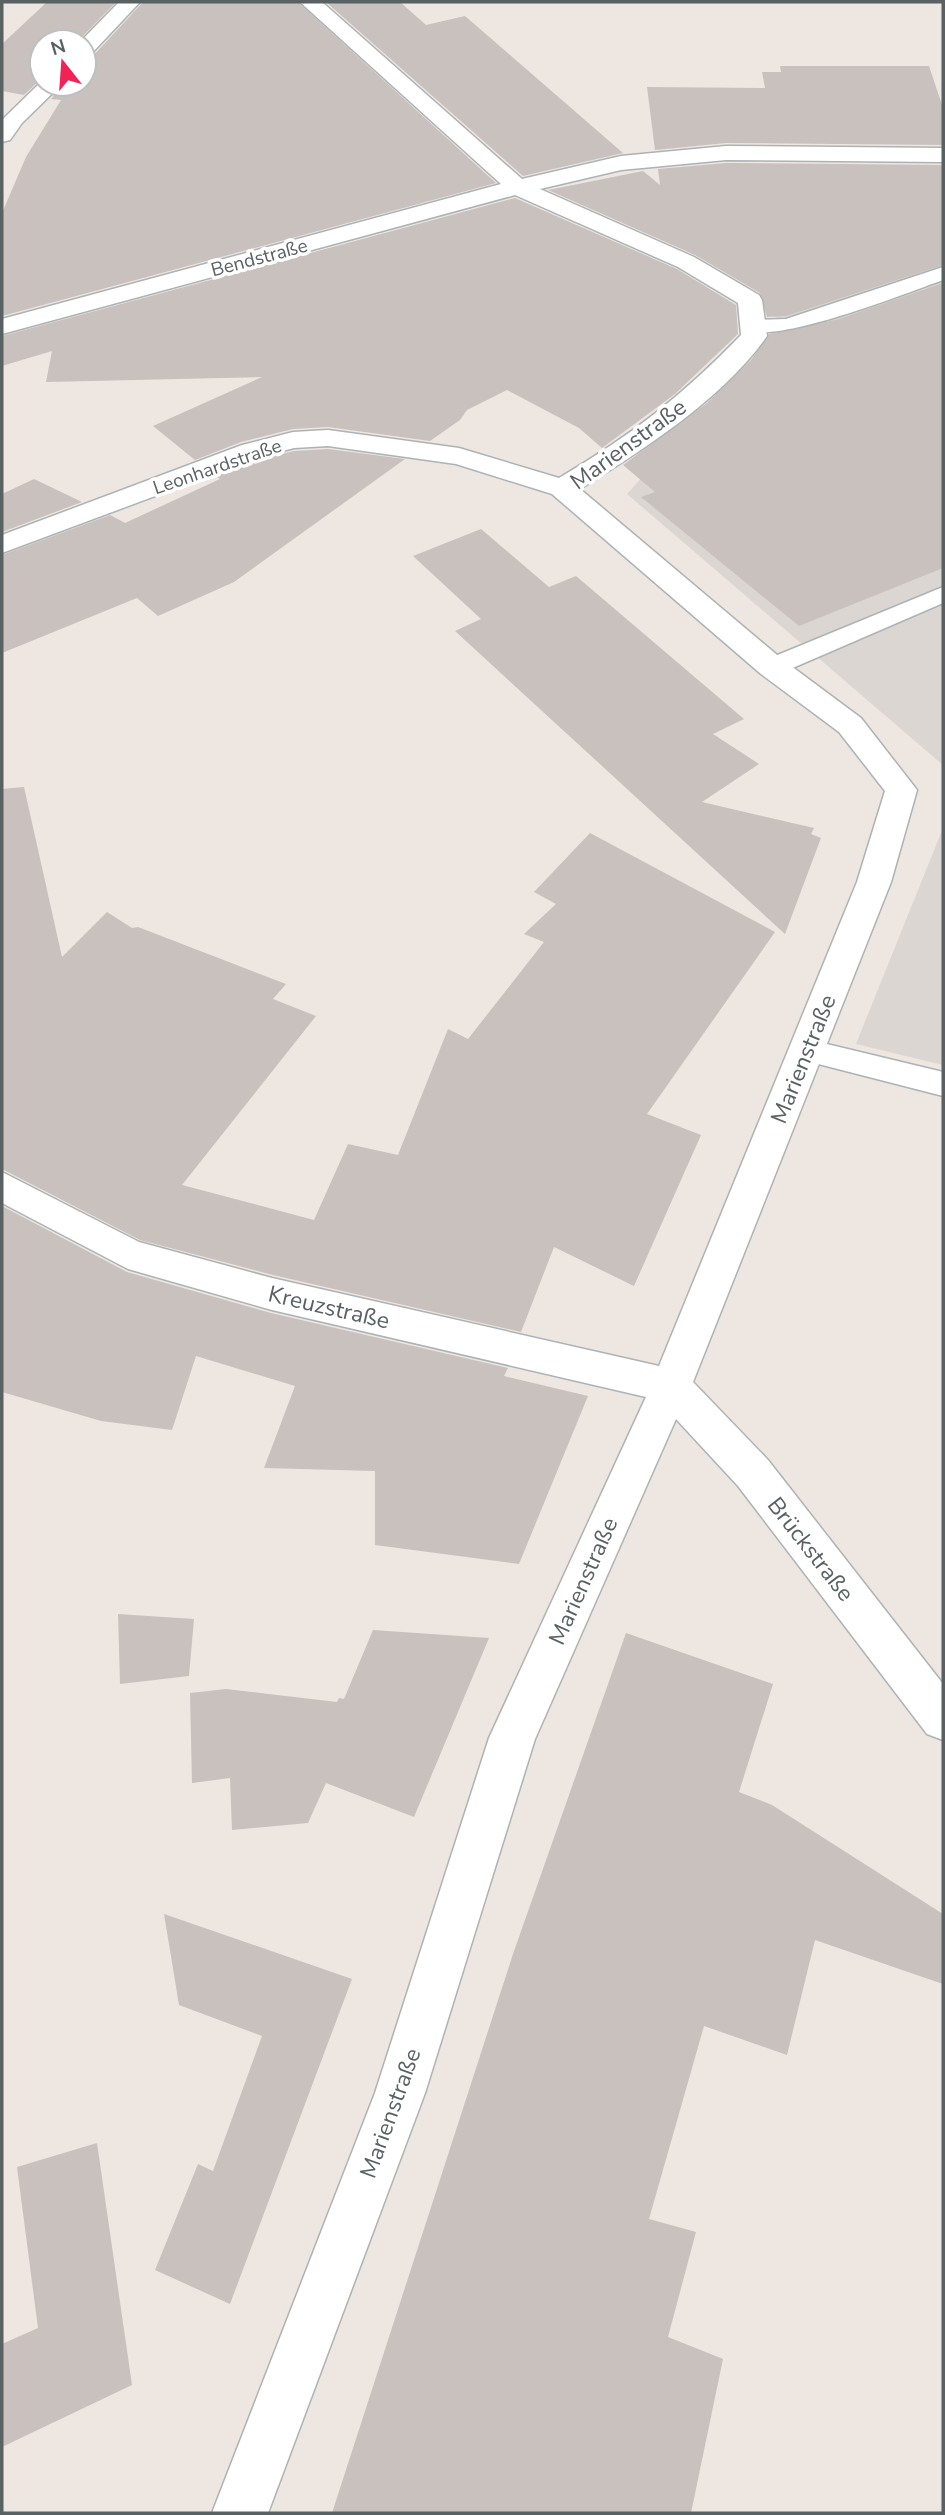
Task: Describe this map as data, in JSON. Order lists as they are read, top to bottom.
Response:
{
  "streets": {
    "street": [
      "Bendstraße",
      "Marienstraße",
      "Leonhardstraße",
      "Kreuzstraße",
      "Brückstraße"
    ]
  },
  "crossings": [
    ["Marienstraße", "Leonhardstraße"],
    ["Marienstraße", "Kreuzstraße"],
    ["Marienstraße", "Brückstraße"],
    ["Kreuzstraße", "Brückstraße"]
  ],
  "north": "top"
}
